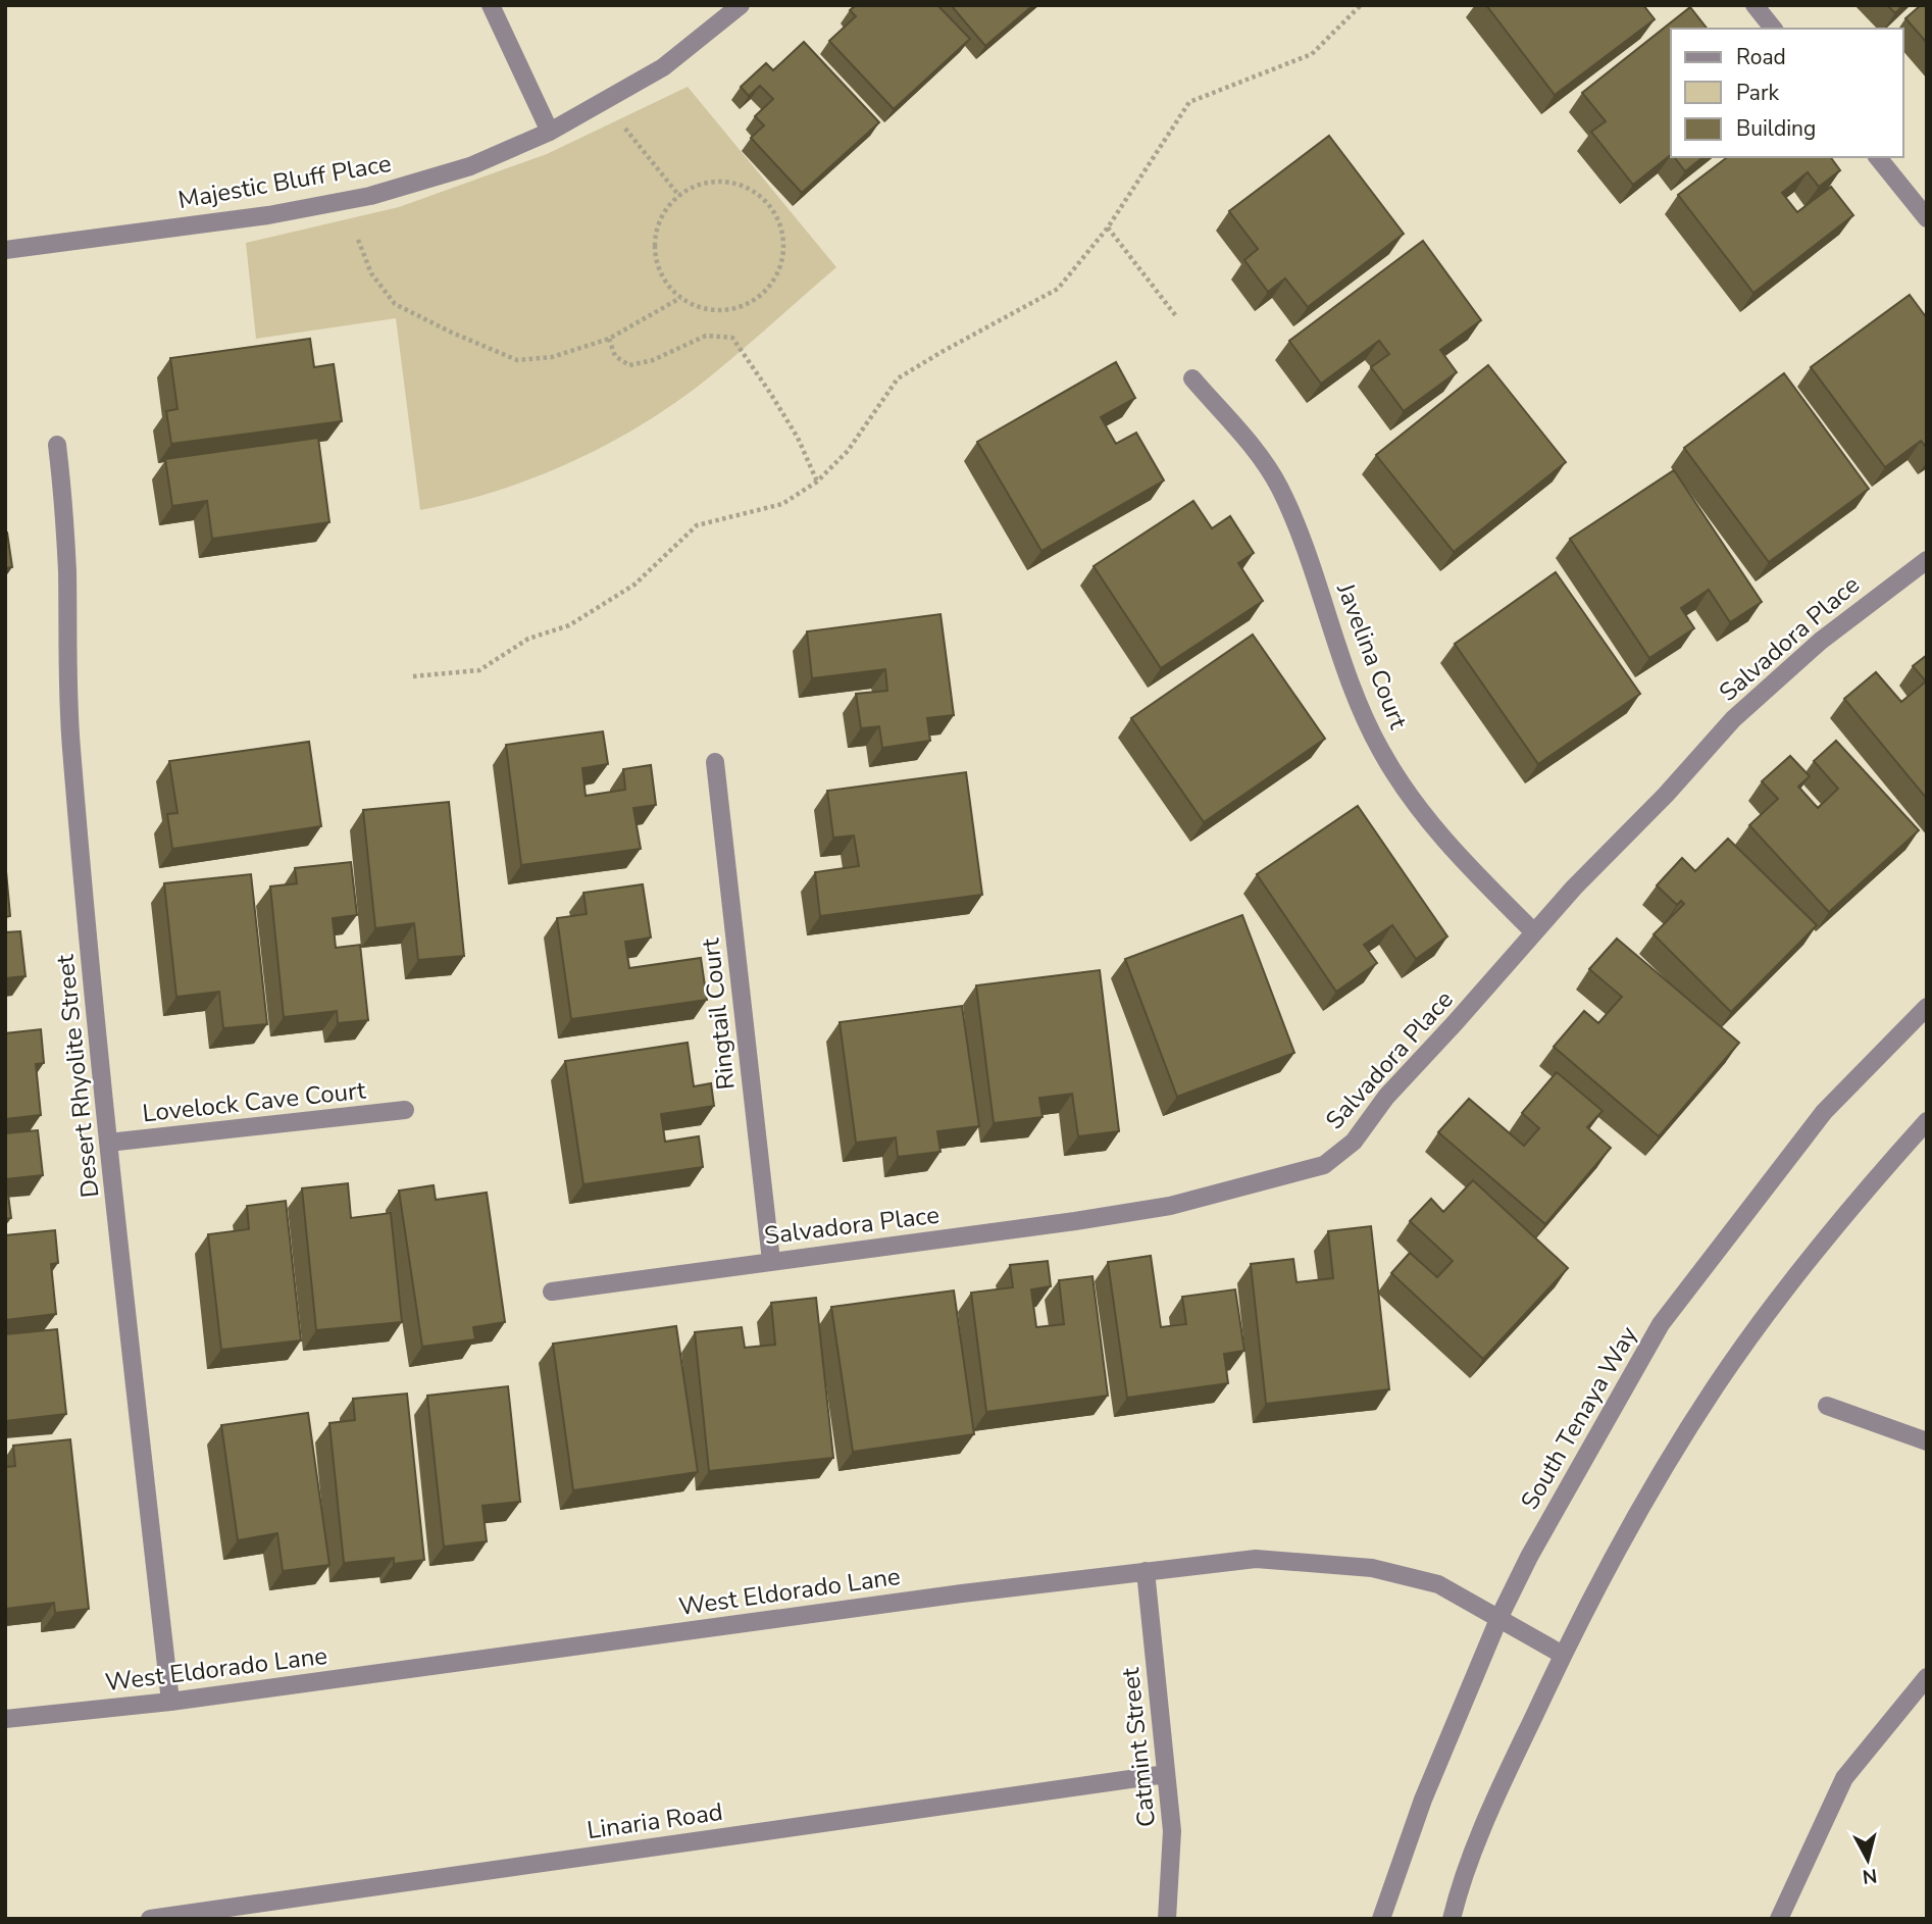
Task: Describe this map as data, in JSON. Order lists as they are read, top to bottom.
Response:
{
  "streets": {
    "street": [
      "Majestic Bluff Place",
      "Salvadora Place",
      "Javelina Court",
      "Ringtail Court",
      "Desert Rhyolite Street",
      "Lovelock Cave Court",
      "South Tenaya Way",
      "West Eldorado Lane",
      "Catmint Street",
      "Linaria Road"
    ]
  },
  "crossings": [
    ["Salvadora Place", "Javelina Court"],
    ["Salvadora Place", "Ringtail Court"],
    ["Desert Rhyolite Street", "Lovelock Cave Court"],
    ["Desert Rhyolite Street", "West Eldorado Lane"],
    ["South Tenaya Way", "West Eldorado Lane"],
    ["West Eldorado Lane", "Catmint Street"],
    ["Catmint Street", "Linaria Road"]
  ],
  "legend": ["Road", "Park", "Building"],
  "north": "bottom"
}
